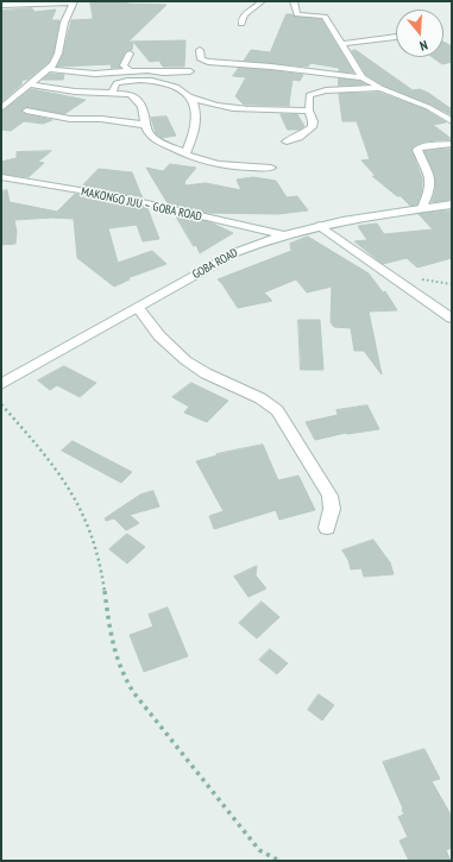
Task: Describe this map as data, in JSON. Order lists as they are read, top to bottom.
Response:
{
  "streets": {
    "street": ["MAKONGO JUU – GOBA ROAD", "GOBA ROAD"]
  },
  "crossings": [
    ["MAKONGO JUU – GOBA ROAD", "GOBA ROAD"]
  ],
  "north": "bottom"
}
